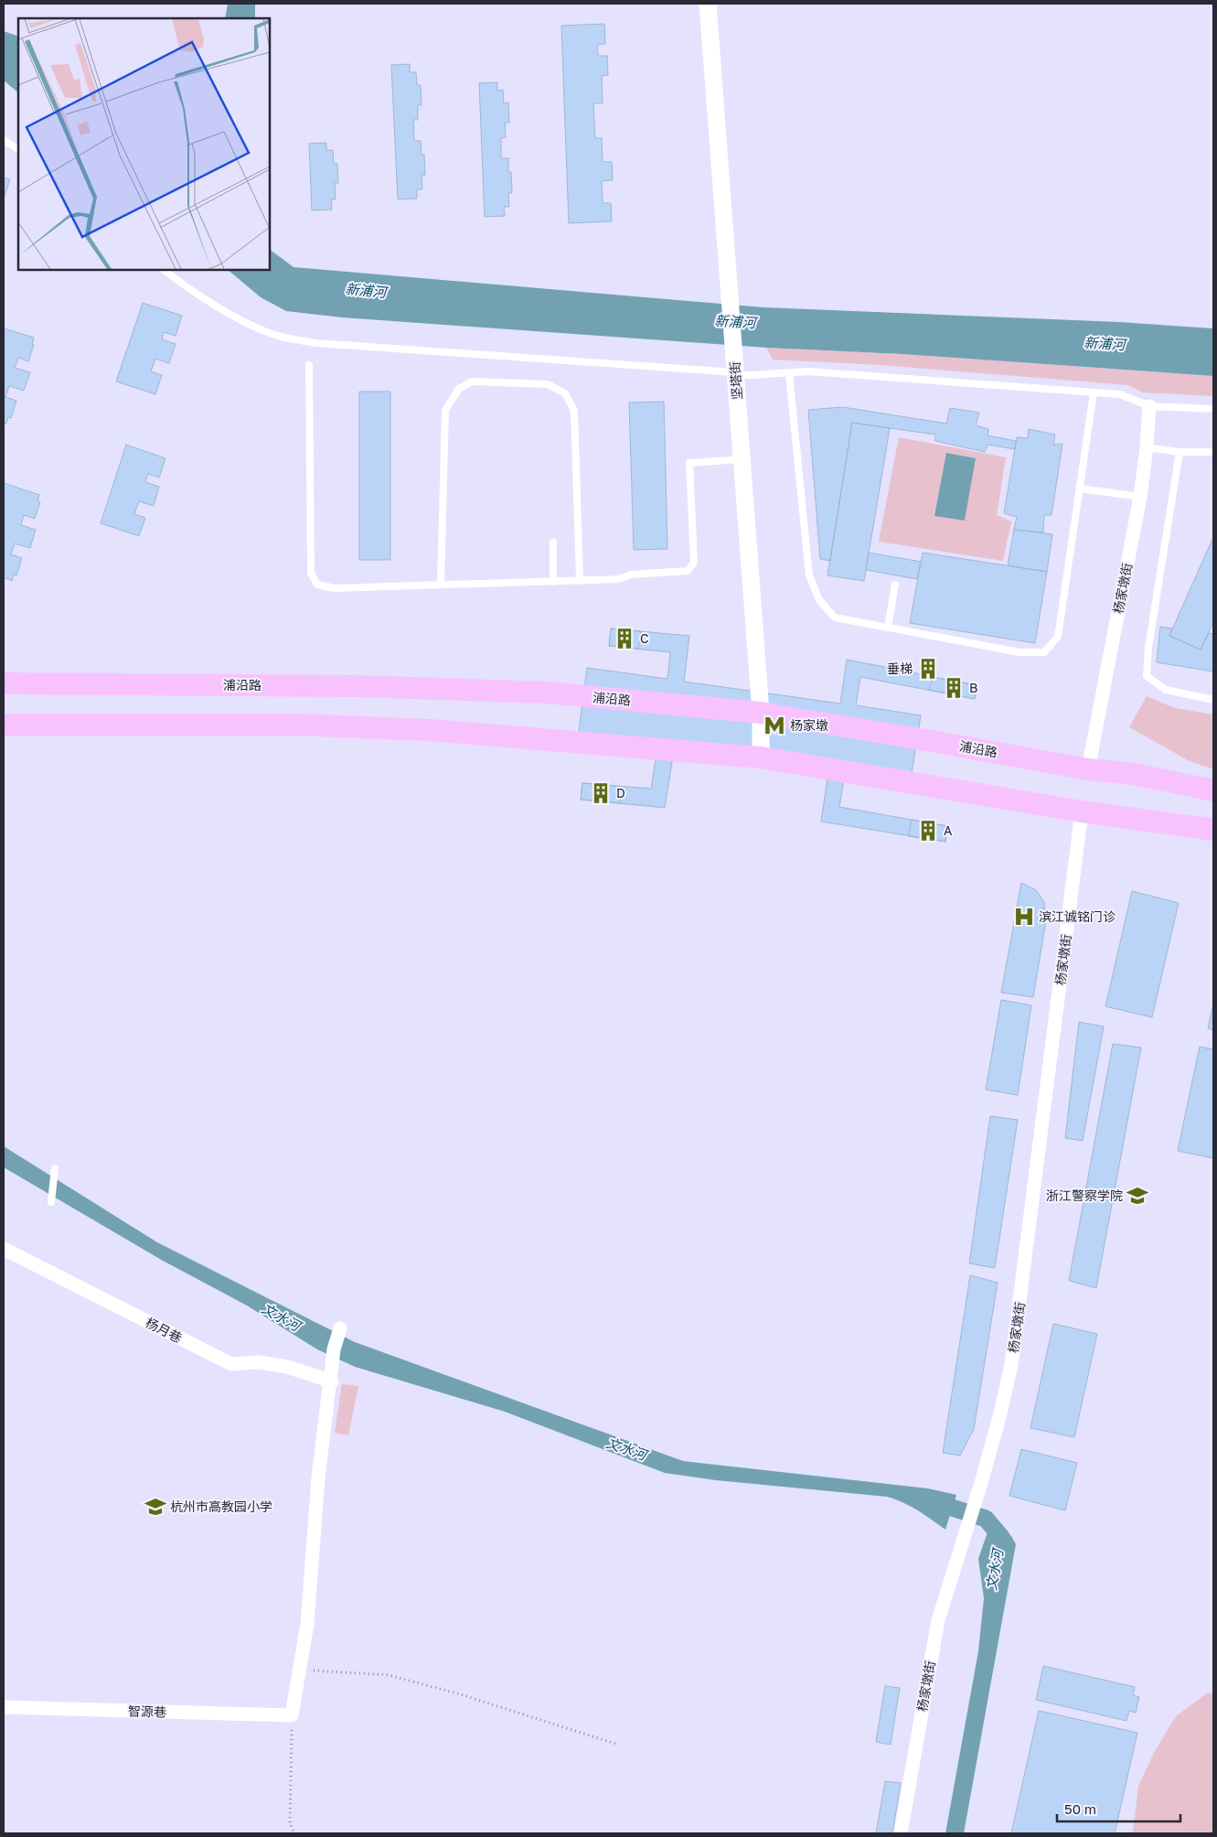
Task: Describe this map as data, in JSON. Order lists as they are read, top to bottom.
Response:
{
  "streets": {
    "main road": ["浦沿路"],
    "street": [
      "坚塔街",
      "杨家墩街",
      "杨月巷",
      "智源巷"
    ]
  },
  "crossings": [
    ["坚塔街", "浦沿路"],
    ["杨家墩街", "浦沿路"]
  ],
  "water": ["新浦河", "文水河"],
  "places": {
    "building": [
      "C",
      "垂梯",
      "B",
      "D",
      "A"
    ],
    "metro station": ["杨家墩"],
    "hospital": ["滨江诚铭门诊"],
    "school or university": ["浙江警察学院", "杭州市高教园小学"]
  },
  "scale_bar": "50 m"
}
